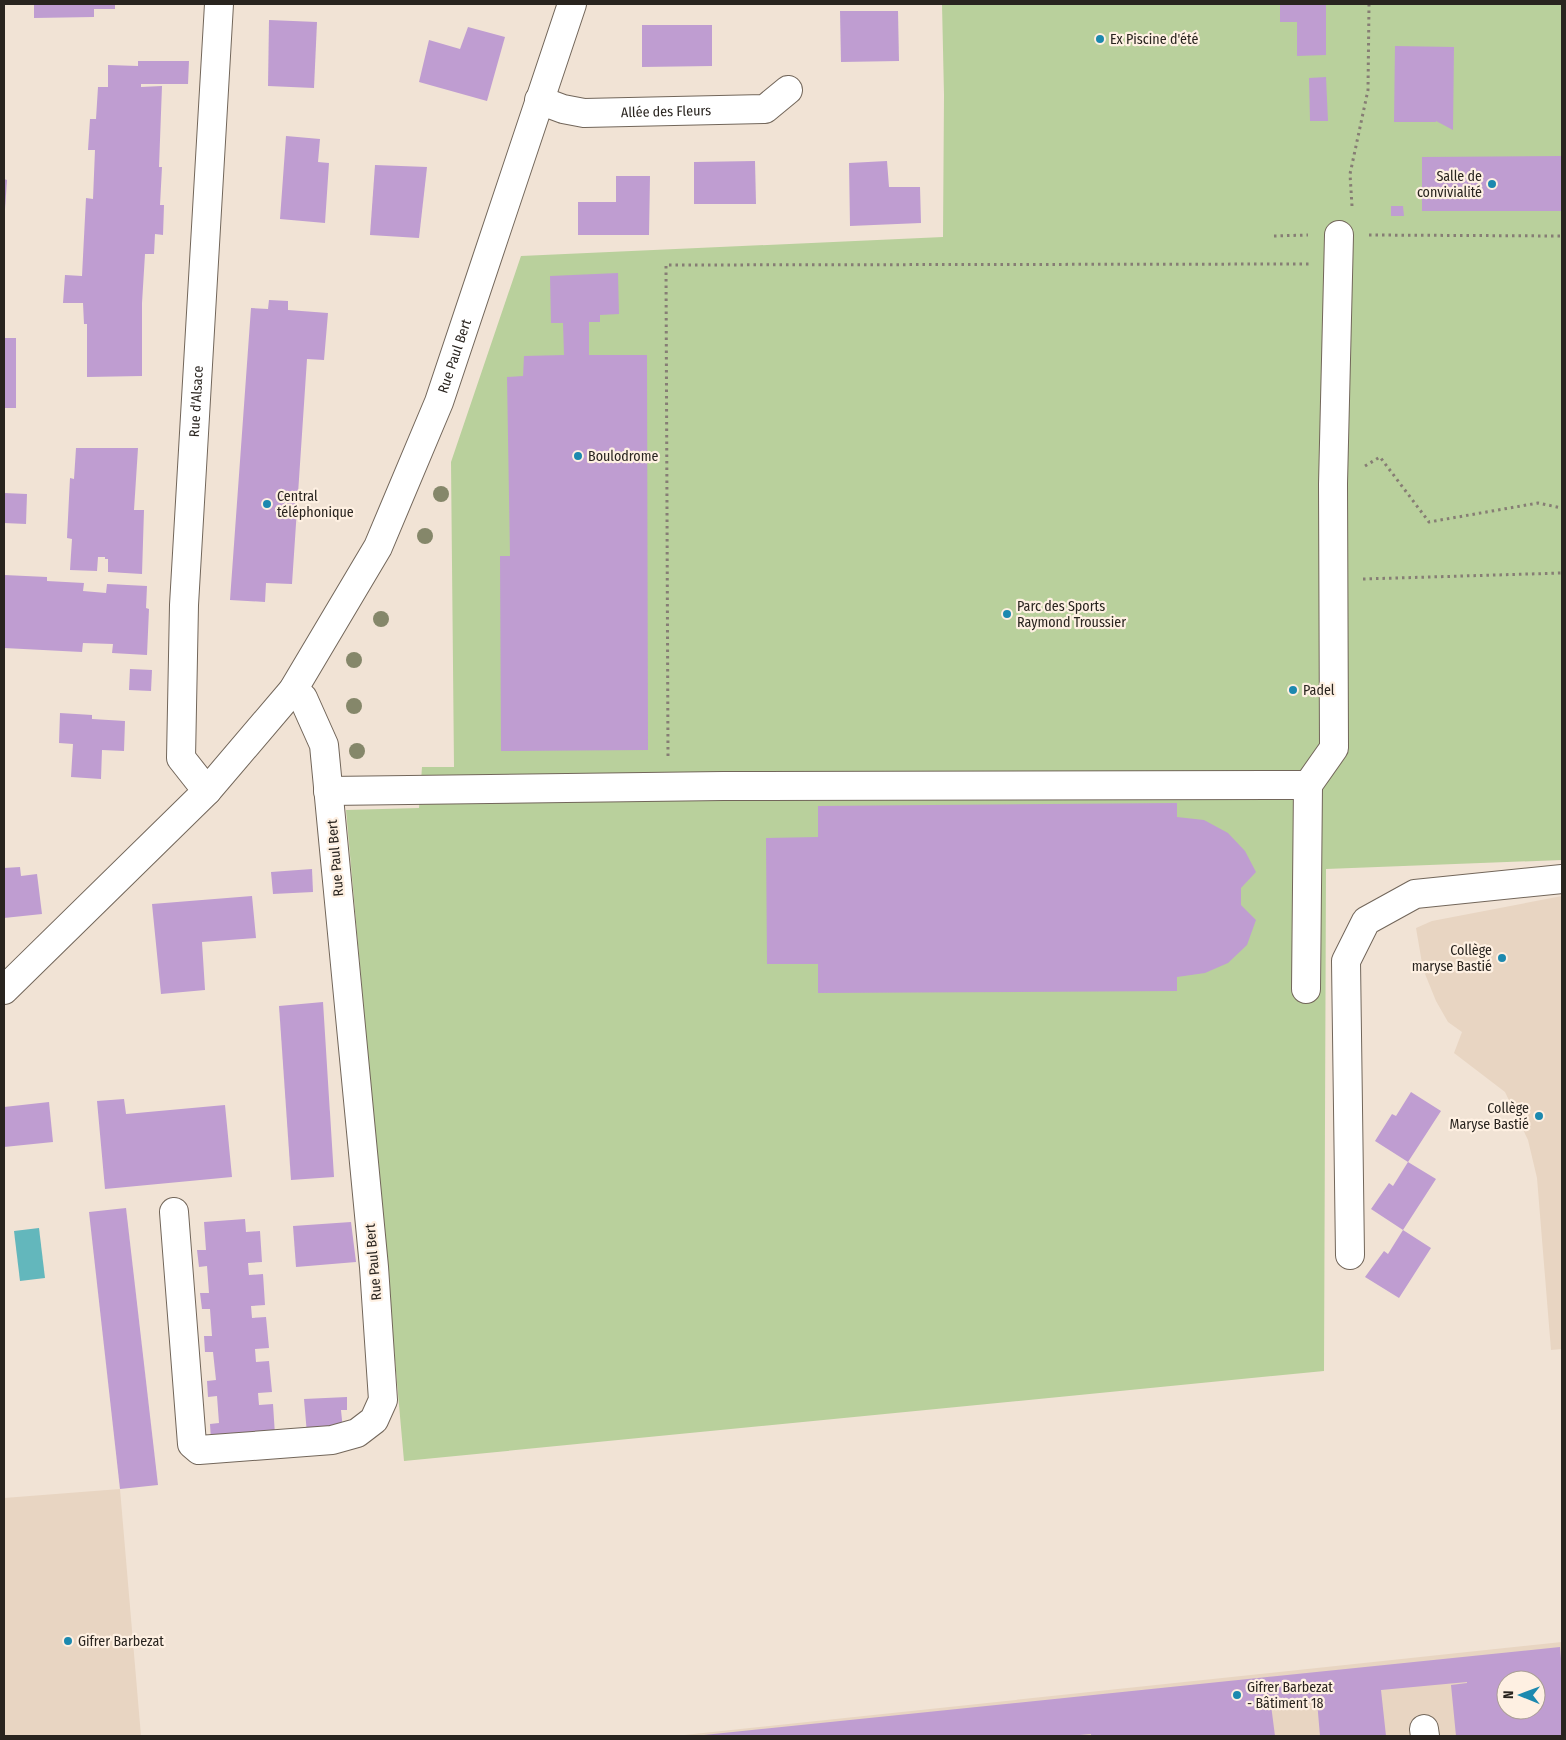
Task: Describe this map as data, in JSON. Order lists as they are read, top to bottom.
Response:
{
  "streets": {
    "street": ["Allée des Fleurs", "Rue Paul Bert", "Rue d'Alsace"]
  },
  "crossings": [
    ["Allée des Fleurs", "Rue Paul Bert"],
    ["Rue Paul Bert", "Rue d'Alsace"]
  ],
  "places": [
    "Ex Piscine d'été",
    "Salle de convivialité",
    "Boulodrome",
    "Central téléphonique",
    "Parc des Sports Raymond Troussier",
    "Padel",
    "Collège maryse Bastié",
    "Collège Maryse Bastié",
    "Gifrer Barbezat",
    "Gifrer Barbezat - Bâtiment 18"
  ],
  "north": "left"
}
